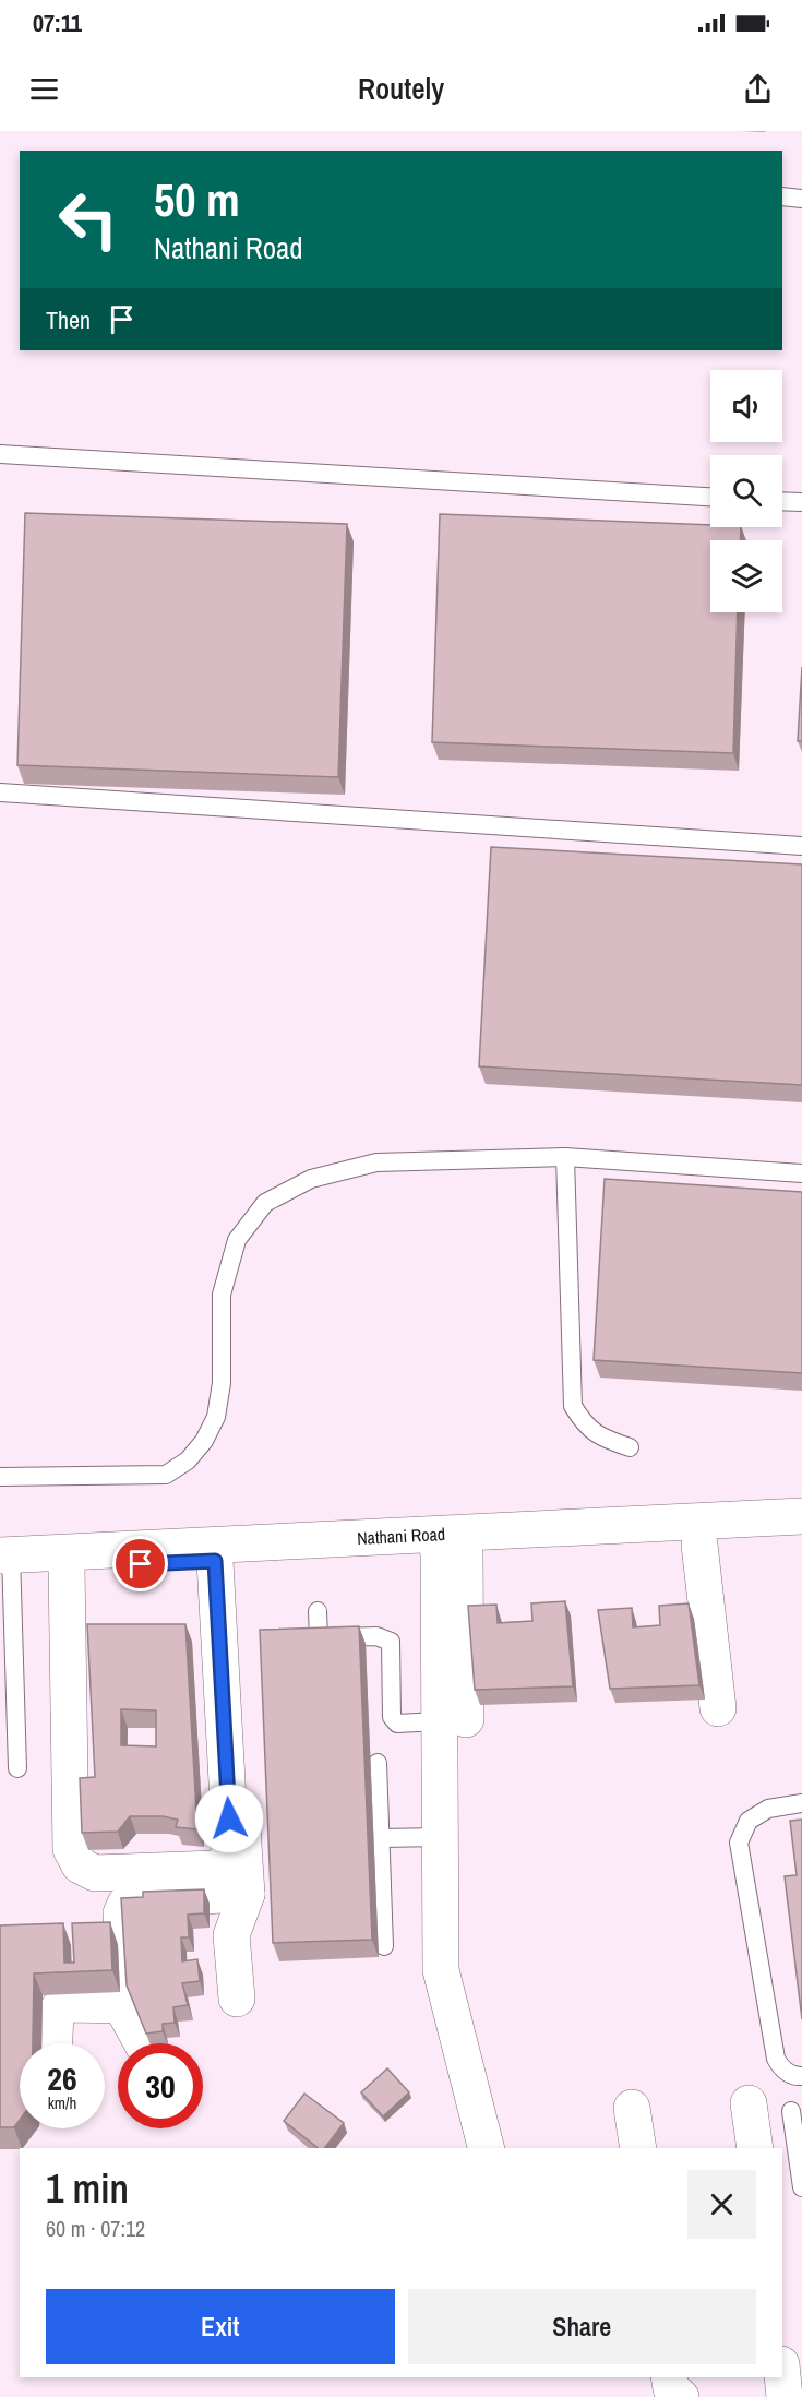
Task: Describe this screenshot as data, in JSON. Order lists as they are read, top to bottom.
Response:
{
  "streets": {
    "street": ["Nathani Road"]
  },
  "page": {
    "status": "07:11",
    "header": "Routely",
    "turn": ["50 m", "Nathani Road"],
    "then": "Then",
    "speed": "26 km/h",
    "limit": "30",
    "heading": ["1 min", "60 m · 07:12"],
    "buttons": ["Exit", "Share"]
  }
}
